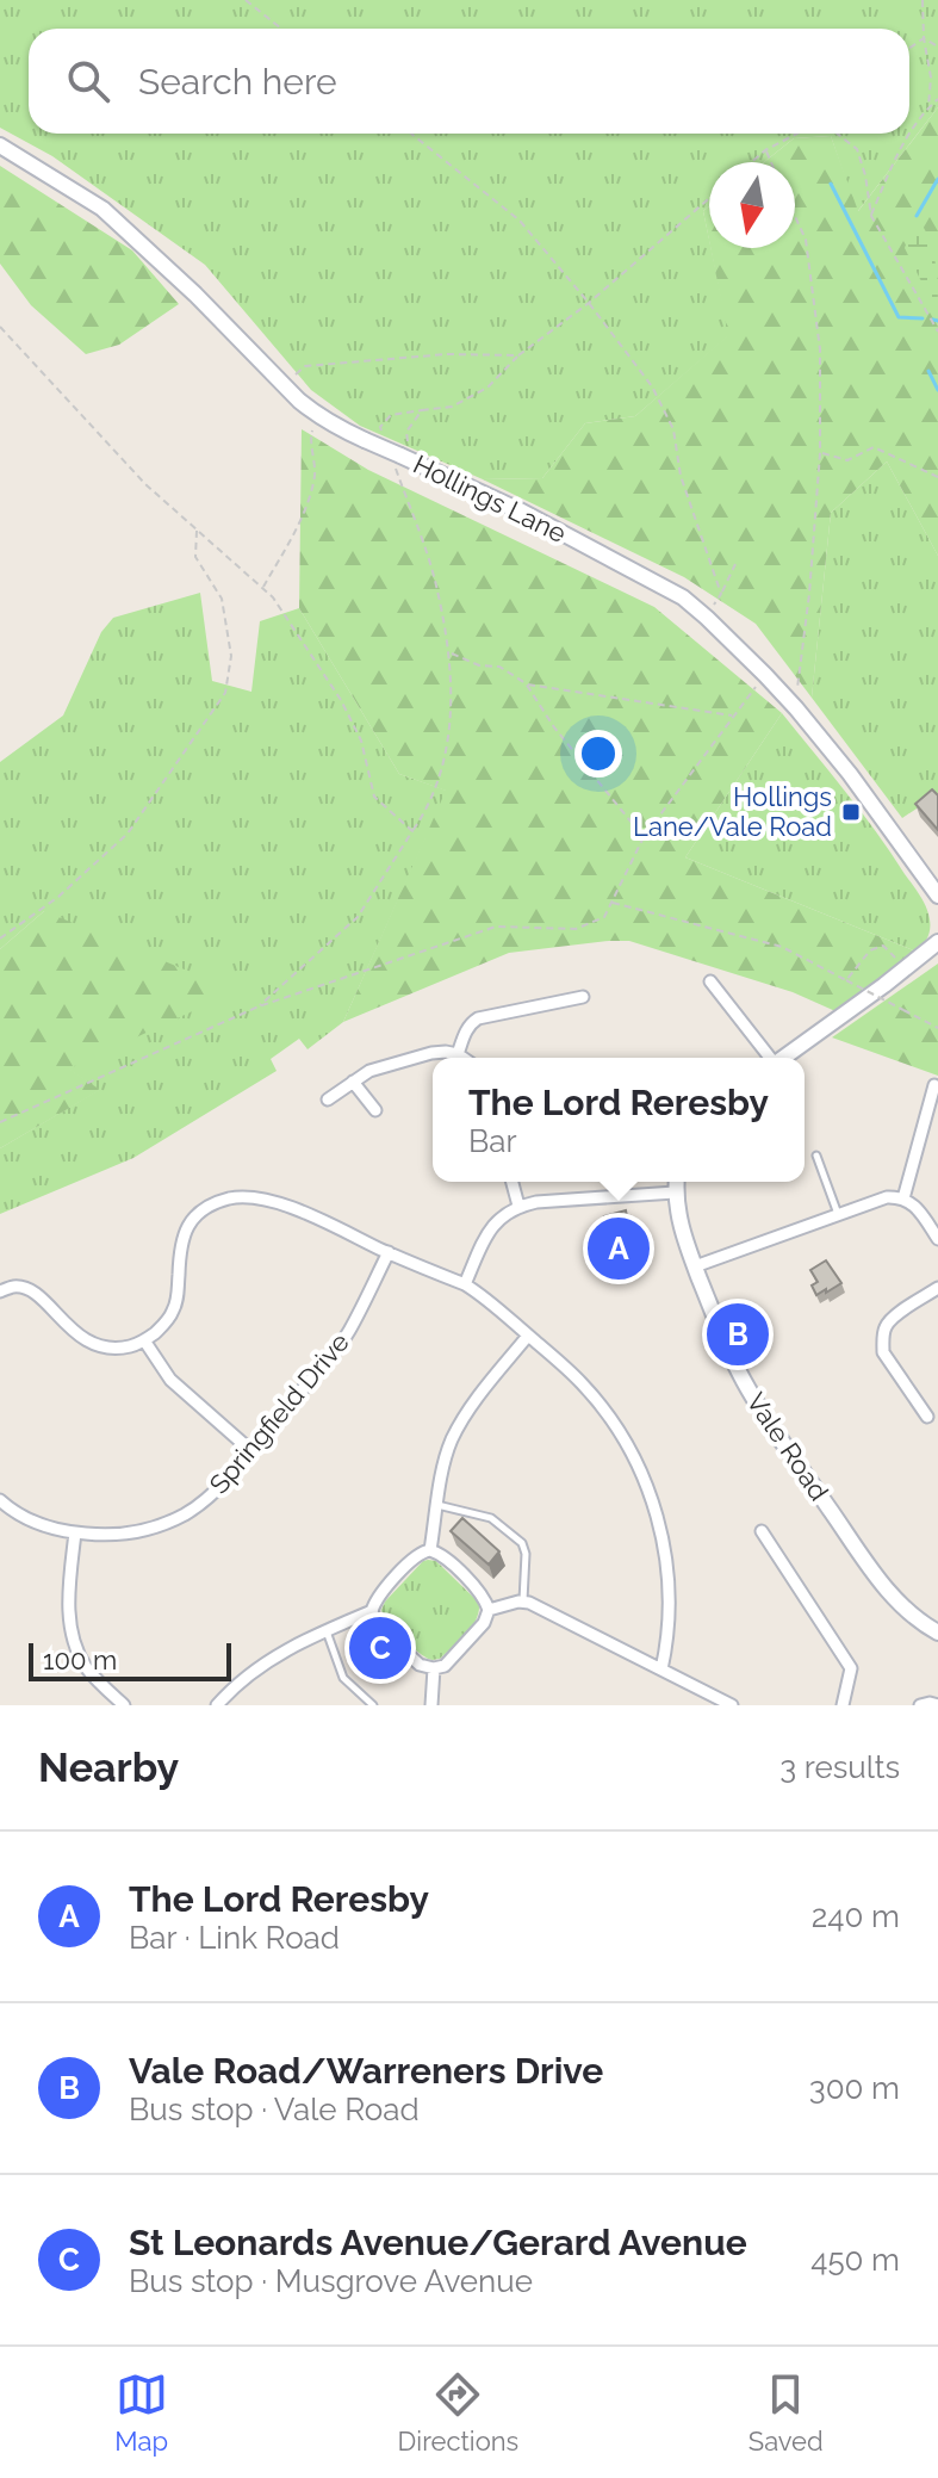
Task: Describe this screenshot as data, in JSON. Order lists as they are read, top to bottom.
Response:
{
  "streets": {
    "street": ["Hollings Lane", "Springfield Drive", "Vale Road"]
  },
  "places": {
    "transit": ["Hollings Lane/Vale Road"]
  },
  "scale_bar": "100 m",
  "north": "bottom",
  "page": {
    "search": "Search here",
    "popup": ["The Lord Reresby", "Bar"],
    "pins": ["A", "B", "C"],
    "scale": "100 m",
    "heading": ["Nearby", "3 results"],
    "list": [
      {
        "mark": "A",
        "name": "The Lord Reresby",
        "note": "Bar · Link Road",
        "value": "240 m"
      },
      {
        "mark": "B",
        "name": "Vale Road/Warreners Drive",
        "note": "Bus stop · Vale Road",
        "value": "300 m"
      },
      {
        "mark": "C",
        "name": "St Leonards Avenue/Gerard Avenue",
        "note": "Bus stop · Musgrove Avenue",
        "value": "450 m"
      }
    ],
    "nav": ["Map", "Directions", "Saved"]
  }
}
